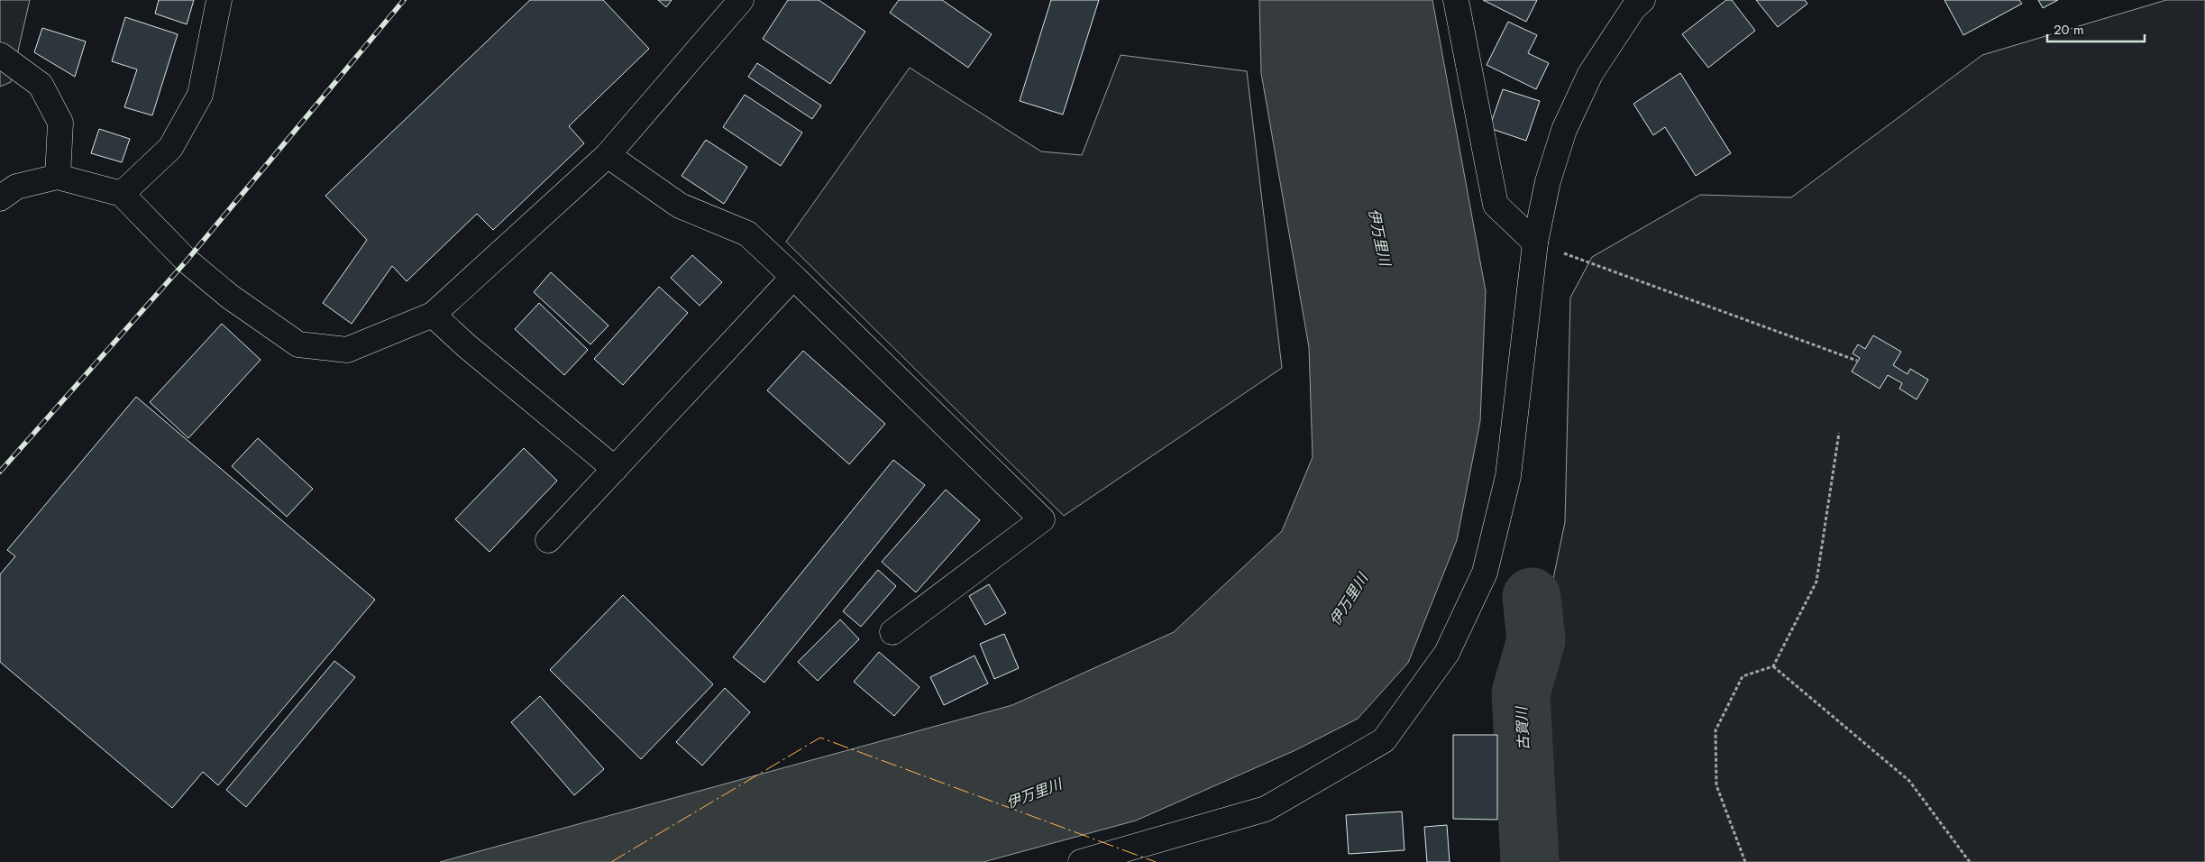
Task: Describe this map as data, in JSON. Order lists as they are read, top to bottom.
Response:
{
  "water": ["伊万里川", "古賀川"],
  "scale_bar": "20 m"
}
